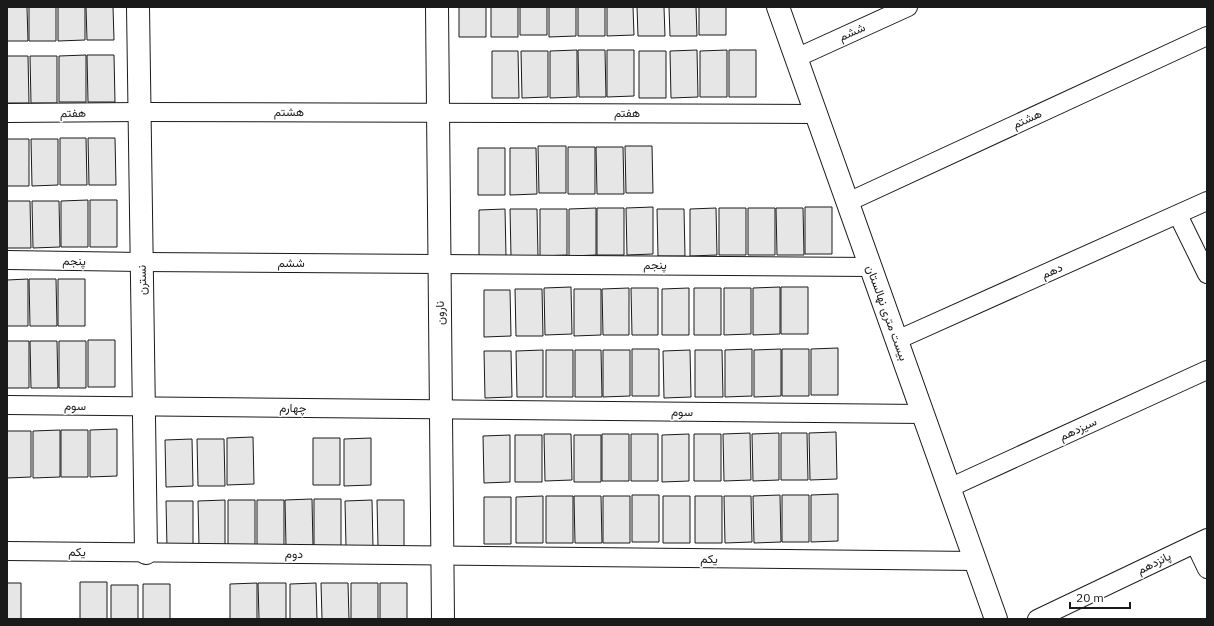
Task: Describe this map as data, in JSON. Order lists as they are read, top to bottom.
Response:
{
  "streets": {
    "street": [
      "ششم",
      "هشتم",
      "هفتم",
      "پنجم",
      "دهم",
      "نسترن",
      "نارون",
      "بیست متری نهالستان",
      "سوم",
      "چهارم",
      "سیزدهم",
      "یکم",
      "دوم",
      "پانزدهم"
    ]
  },
  "crossings": [
    ["ششم", "پنجم"],
    ["ششم", "نسترن"],
    ["ششم", "نارون"],
    ["ششم", "بیست متری نهالستان"],
    ["هشتم", "هفتم"],
    ["هشتم", "نسترن"],
    ["هشتم", "نارون"],
    ["هشتم", "بیست متری نهالستان"],
    ["هفتم", "نسترن"],
    ["هفتم", "نارون"],
    ["هفتم", "بیست متری نهالستان"],
    ["پنجم", "نسترن"],
    ["پنجم", "نارون"],
    ["پنجم", "بیست متری نهالستان"],
    ["دهم", "بیست متری نهالستان"],
    ["نسترن", "سوم"],
    ["نسترن", "چهارم"],
    ["نسترن", "یکم"],
    ["نسترن", "دوم"],
    ["نارون", "سوم"],
    ["نارون", "چهارم"],
    ["نارون", "یکم"],
    ["نارون", "دوم"],
    ["بیست متری نهالستان", "سوم"],
    ["بیست متری نهالستان", "سیزدهم"],
    ["بیست متری نهالستان", "یکم"],
    ["سوم", "چهارم"],
    ["یکم", "دوم"]
  ],
  "scale_bar": "20 m"
}
